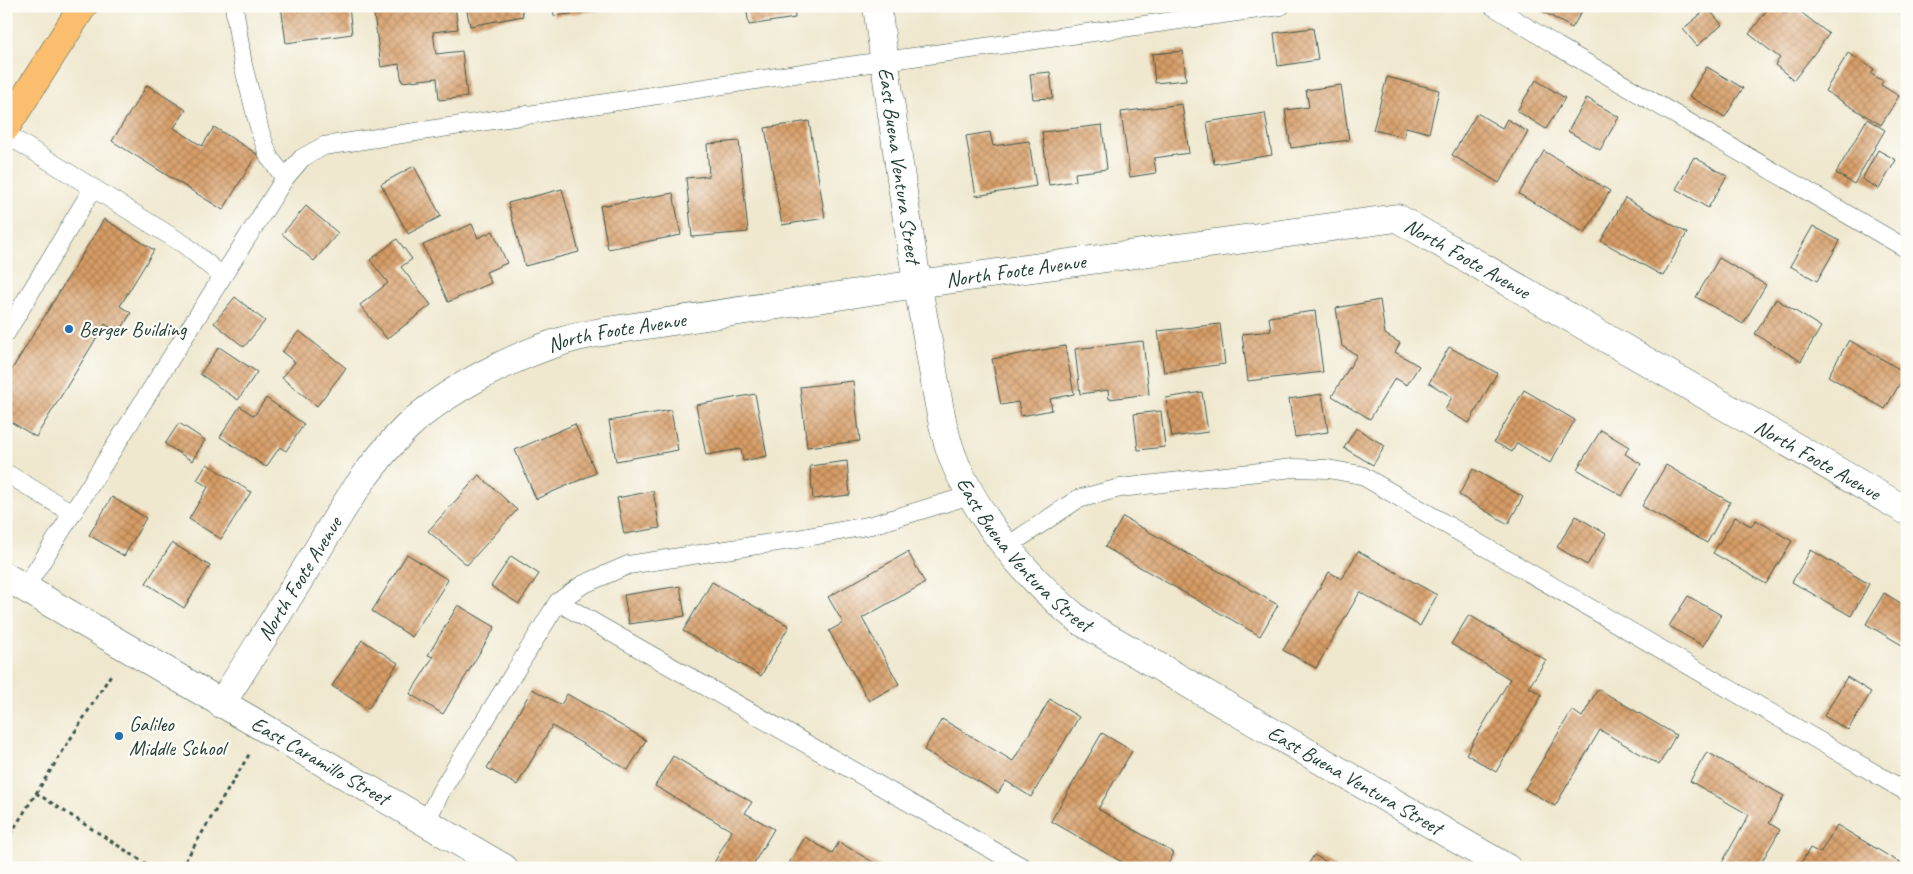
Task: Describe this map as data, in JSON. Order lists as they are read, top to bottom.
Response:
{
  "streets": {
    "street": ["East Buena Ventura Street", "North Foote Avenue", "East Caramillo Street"]
  },
  "crossings": [
    ["East Buena Ventura Street", "North Foote Avenue"],
    ["North Foote Avenue", "East Caramillo Street"]
  ],
  "places": ["Berger Building", "Galileo Middle School"]
}
